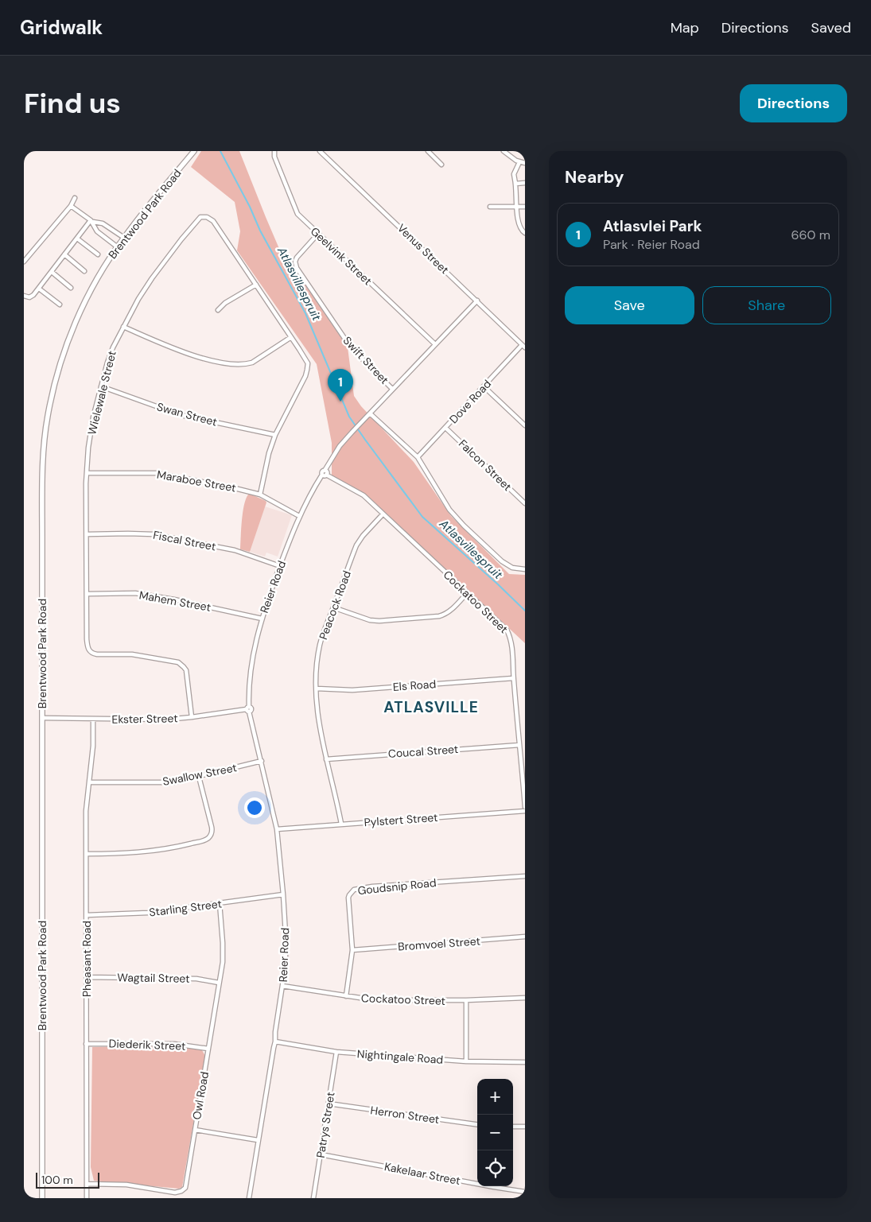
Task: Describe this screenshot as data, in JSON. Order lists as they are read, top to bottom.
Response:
{
  "streets": {
    "street": [
      "Brentwood Park Road",
      "Venus Street",
      "Geelvink Street",
      "Swift Street",
      "Wielewale Street",
      "Dove Road",
      "Swan Street",
      "Falcon Street",
      "Maraboe Street",
      "Fiscal Street",
      "Reier Road",
      "Mahem Street",
      "Cockatoo Street",
      "Peacock Road",
      "Els Road",
      "Ekster Street",
      "Coucal Street",
      "Swallow Street",
      "Pylstert Street",
      "Goudsnip Road",
      "Starling Street",
      "Bromvoel Street",
      "Pheasant Road",
      "Wagtail Street",
      "Diederik Street",
      "Nightingale Road",
      "Owl Road",
      "Herron Street",
      "Patrys Street",
      "Kakelaar Street"
    ]
  },
  "crossings": [
    ["Brentwood Park Road", "Ekster Street"],
    ["Venus Street", "Dove Road"],
    ["Geelvink Street", "Swift Street"],
    ["Wielewale Street", "Swan Street"],
    ["Wielewale Street", "Maraboe Street"],
    ["Wielewale Street", "Fiscal Street"],
    ["Wielewale Street", "Mahem Street"],
    ["Wielewale Street", "Ekster Street"],
    ["Dove Road", "Falcon Street"],
    ["Maraboe Street", "Reier Road"],
    ["Fiscal Street", "Reier Road"],
    ["Reier Road", "Mahem Street"],
    ["Reier Road", "Cockatoo Street"],
    ["Reier Road", "Ekster Street"],
    ["Reier Road", "Swallow Street"],
    ["Reier Road", "Pylstert Street"],
    ["Reier Road", "Starling Street"],
    ["Reier Road", "Nightingale Road"],
    ["Cockatoo Street", "Peacock Road"],
    ["Cockatoo Street", "Els Road"],
    ["Cockatoo Street", "Coucal Street"],
    ["Cockatoo Street", "Goudsnip Road"],
    ["Peacock Road", "Els Road"],
    ["Peacock Road", "Coucal Street"],
    ["Peacock Road", "Pylstert Street"],
    ["Ekster Street", "Pheasant Road"],
    ["Swallow Street", "Pheasant Road"],
    ["Goudsnip Road", "Bromvoel Street"],
    ["Starling Street", "Pheasant Road"],
    ["Starling Street", "Owl Road"],
    ["Pheasant Road", "Wagtail Street"],
    ["Pheasant Road", "Diederik Street"],
    ["Pheasant Road", "Owl Road"],
    ["Wagtail Street", "Owl Road"],
    ["Diederik Street", "Owl Road"],
    ["Nightingale Road", "Patrys Street"],
    ["Herron Street", "Patrys Street"],
    ["Patrys Street", "Kakelaar Street"]
  ],
  "districts": ["ATLASVILLE"],
  "water": ["Atlasvillespruit"],
  "scale_bar": "100 m",
  "page": {
    "header": "Gridwalk",
    "nav": ["Map", "Directions", "Saved"],
    "buttons": [
      "Directions",
      ["Save", "Share"]
    ],
    "title": "Find us",
    "heading": "Nearby",
    "list": [
      {
        "mark": "1",
        "name": "Atlasvlei Park",
        "note": "Park · Reier Road",
        "value": "660 m"
      }
    ],
    "pins": "1",
    "map_buttons": ["+", "−"],
    "scale": "100 m"
  }
}
